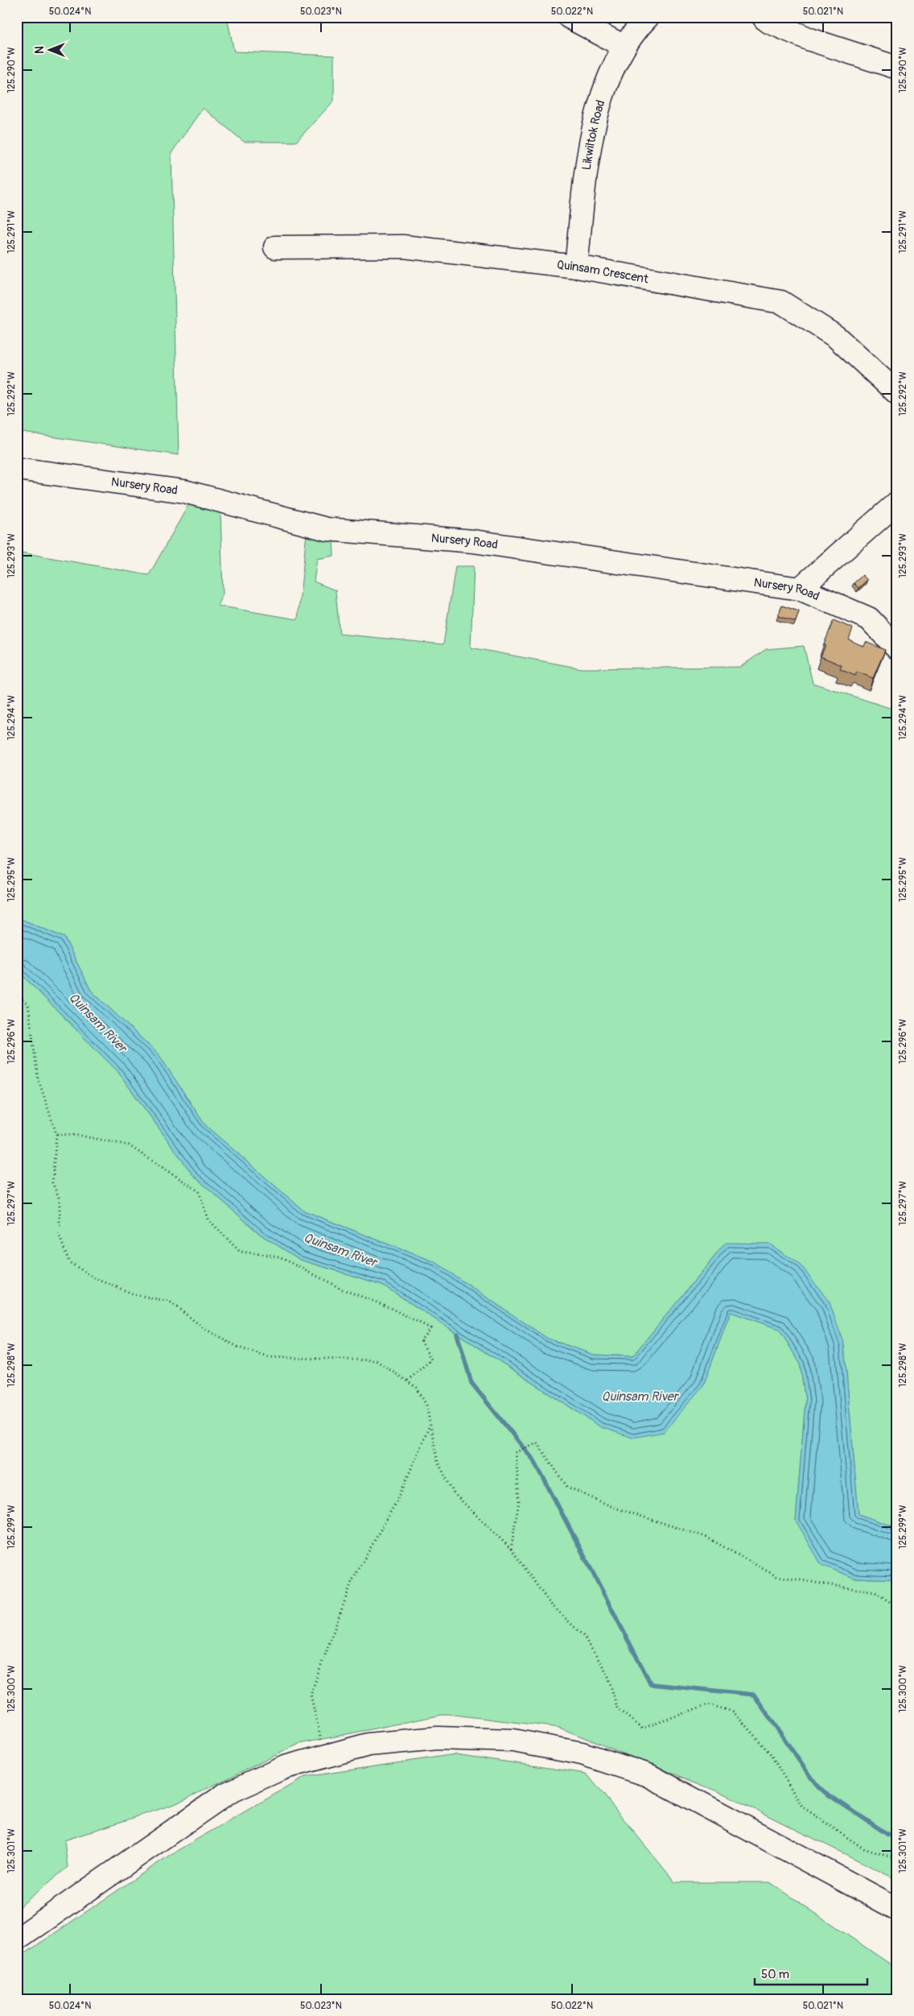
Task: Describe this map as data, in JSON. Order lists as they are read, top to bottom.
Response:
{
  "streets": {
    "street": ["Likwiltok Road", "Quinsam Crescent", "Nursery Road"]
  },
  "crossings": [
    ["Likwiltok Road", "Quinsam Crescent"]
  ],
  "water": ["Quinsam River"],
  "scale_bar": "50 m",
  "north": "left",
  "coordinates": [
    "50.024°N",
    "50.023°N",
    "50.022°N",
    "50.021°N",
    "125.290°W",
    "125.291°W",
    "125.292°W",
    "125.293°W",
    "125.294°W",
    "125.295°W",
    "125.296°W",
    "125.297°W",
    "125.298°W",
    "125.299°W",
    "125.300°W",
    "125.301°W"
  ]
}
